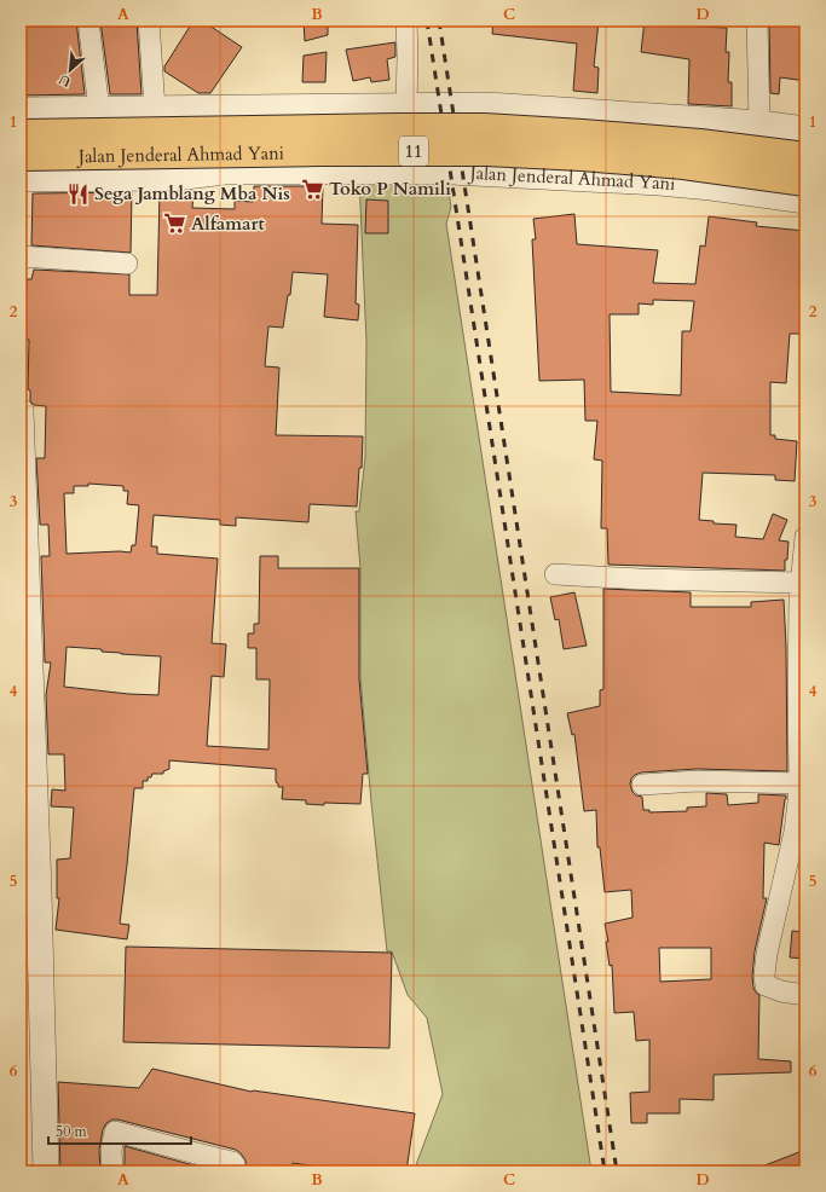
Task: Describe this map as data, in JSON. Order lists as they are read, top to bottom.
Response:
{
  "streets": {
    "highway": ["11", "Jalan Jenderal Ahmad Yani"]
  },
  "places": {
    "supermarket": ["Toko P Namili", "Alfamart"],
    "restaurant": ["Sega Jamblang Mba Nis"]
  },
  "scale_bar": "50 m",
  "north": "bottom left",
  "grid": {
    "columns": [
      "A",
      "B",
      "C",
      "D"
    ],
    "rows": [
      "1",
      "2",
      "3",
      "4",
      "5",
      "6"
    ]
  }
}
